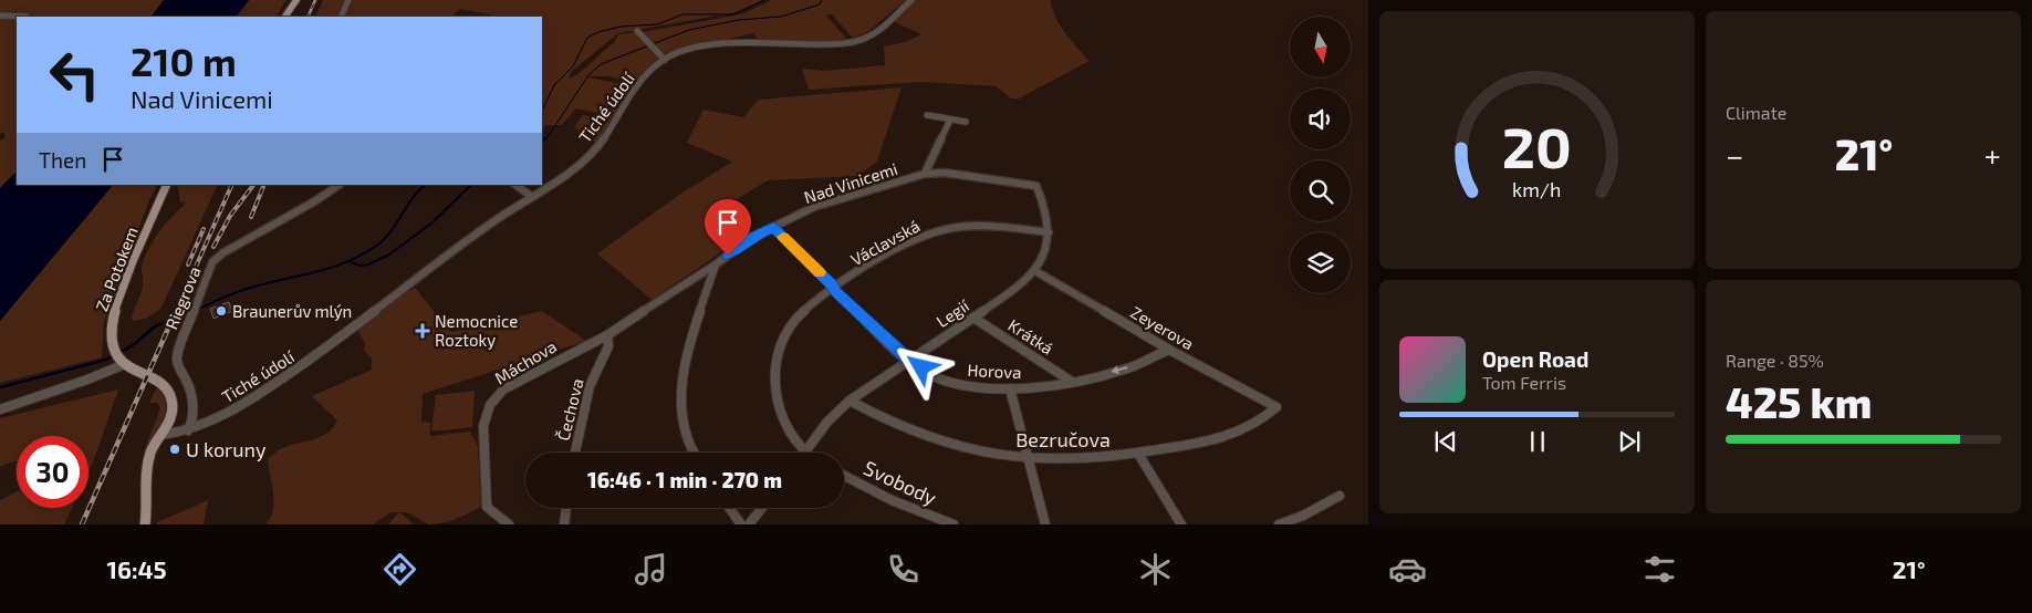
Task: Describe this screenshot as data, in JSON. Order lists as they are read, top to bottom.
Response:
{
  "streets": {
    "main road": ["Za Potokem"],
    "street": [
      "Tiché údolí",
      "Nad Vinicemi",
      "Václavská",
      "Riegrova",
      "Legií",
      "Zeyerova",
      "Krátká",
      "Máchova",
      "Horova",
      "Čechova",
      "Bezručova",
      "Svobody"
    ]
  },
  "crossings": [
    ["Tiché údolí", "Riegrova"],
    ["Nad Vinicemi", "Legií"],
    ["Nad Vinicemi", "Máchova"],
    ["Nad Vinicemi", "Horova"],
    ["Nad Vinicemi", "Čechova"],
    ["Václavská", "Legií"],
    ["Václavská", "Horova"],
    ["Legií", "Zeyerova"],
    ["Legií", "Krátká"],
    ["Legií", "Horova"],
    ["Legií", "Bezručova"],
    ["Zeyerova", "Horova"],
    ["Zeyerova", "Bezručova"],
    ["Krátká", "Horova"],
    ["Máchova", "Čechova"]
  ],
  "places": {
    "other": ["Braunerův mlýn", "U koruny"],
    "health": ["Nemocnice Roztoky"]
  },
  "north": "bottom",
  "page": {
    "tile": [
      "Climate",
      ["Range · 85%", "425 km"]
    ],
    "turn": ["210 m", "Nad Vinicemi"],
    "heat": ["−", "21°", "+"],
    "then": "Then",
    "song": ["Open Road", "Tom Ferris"],
    "limit": "30",
    "trip": "16:46 · 1 min · 270 m",
    "tabs": ["16:45", "21°"],
    "gauge": ["20", "km/h"]
  }
}
